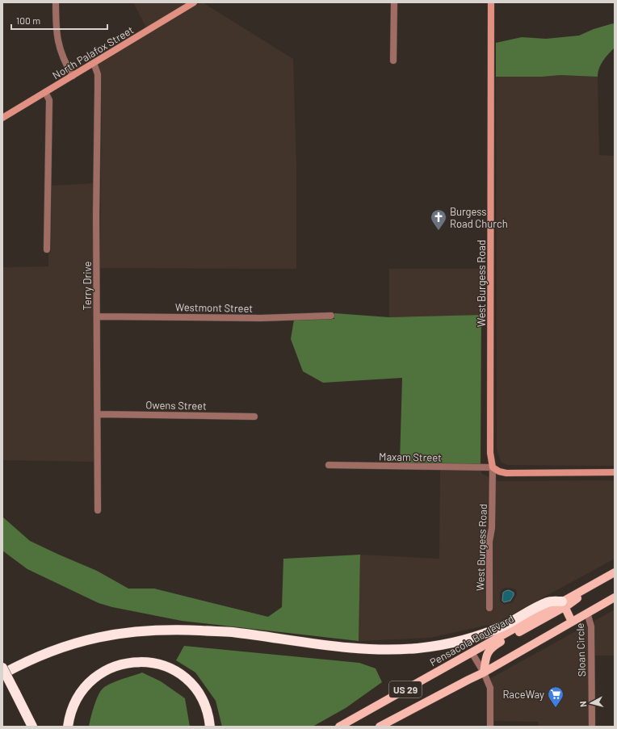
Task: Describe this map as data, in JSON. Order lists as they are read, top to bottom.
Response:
{
  "streets": {
    "main road": [
      "North Palafox Street",
      "West Burgess Road",
      "Pensacola Boulevard",
      "US 29"
    ],
    "street": [
      "Terry Drive",
      "Westmont Street",
      "Owens Street",
      "Maxam Street",
      "Sloan Circle"
    ]
  },
  "crossings": [
    ["North Palafox Street", "Terry Drive"],
    ["West Burgess Road", "Maxam Street"],
    ["Terry Drive", "Westmont Street"],
    ["Terry Drive", "Owens Street"],
    ["Sloan Circle", "US 29"]
  ],
  "places": {
    "church": ["Burgess Road Church"],
    "supermarket": ["RaceWay"]
  },
  "scale_bar": "100 m",
  "north": "left"
}
